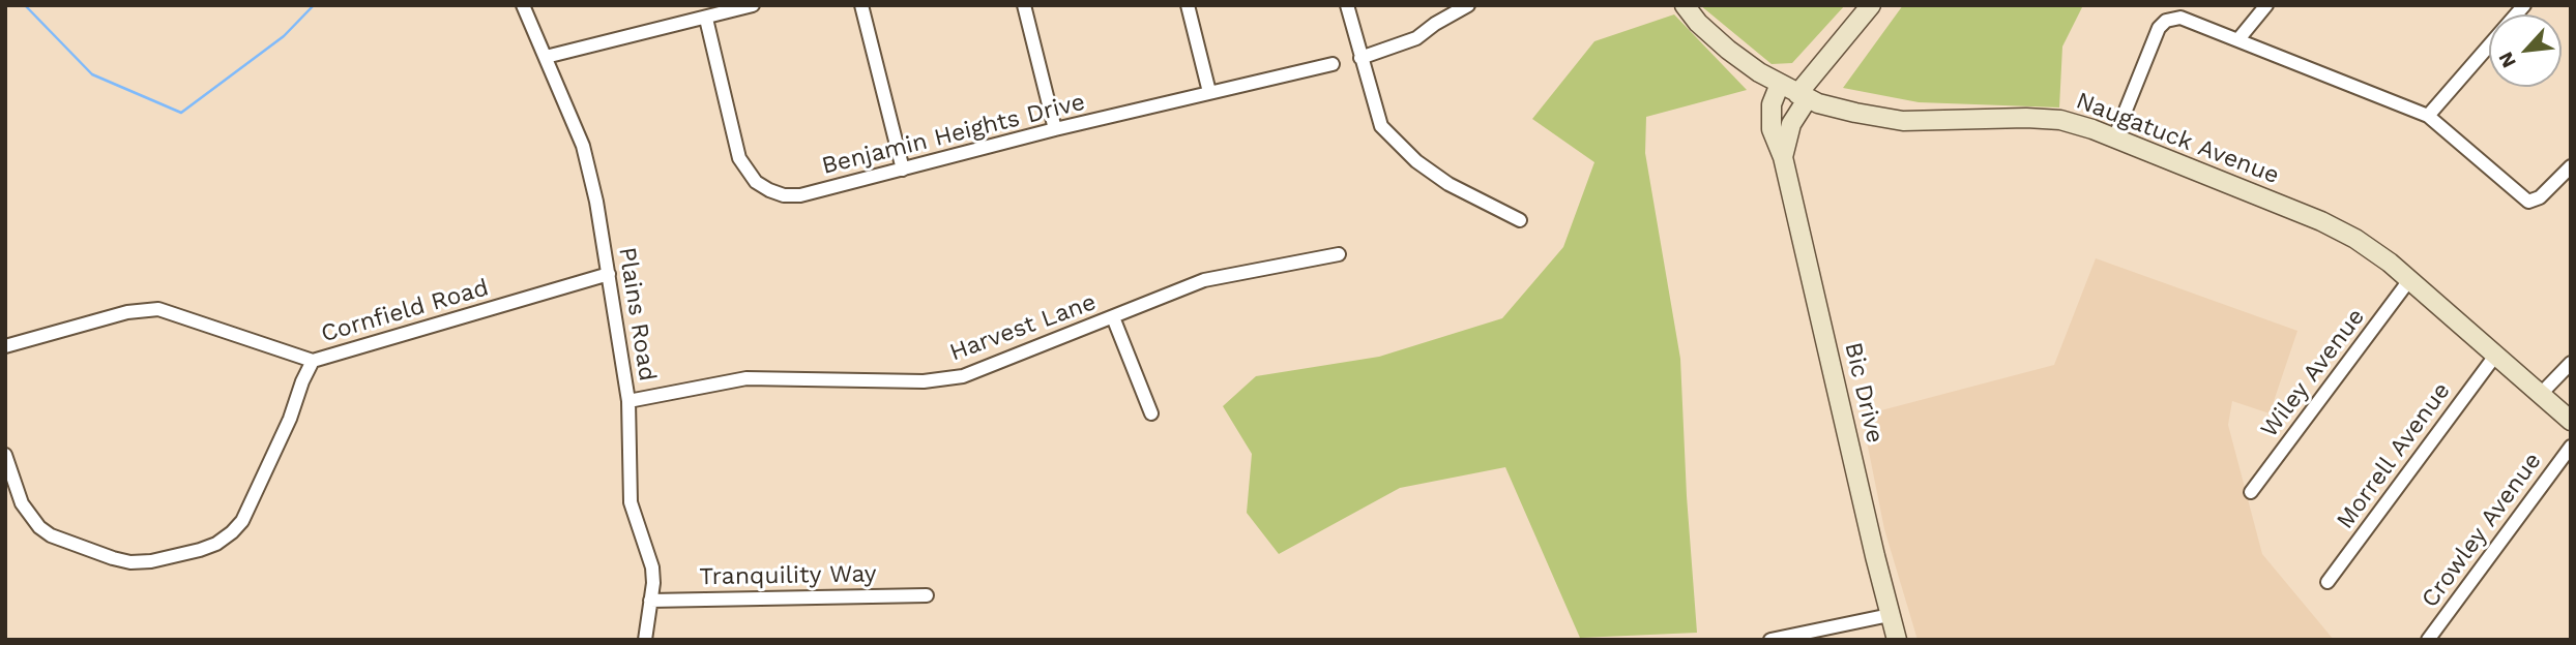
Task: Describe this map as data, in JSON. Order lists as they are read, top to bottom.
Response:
{
  "streets": {
    "main road": ["Naugatuck Avenue", "Bic Drive"],
    "street": [
      "Benjamin Heights Drive",
      "Cornfield Road",
      "Plains Road",
      "Harvest Lane",
      "Wiley Avenue",
      "Morrell Avenue",
      "Crowley Avenue",
      "Tranquility Way"
    ]
  },
  "crossings": [
    ["Naugatuck Avenue", "Wiley Avenue"],
    ["Naugatuck Avenue", "Bic Drive"],
    ["Naugatuck Avenue", "Morrell Avenue"],
    ["Cornfield Road", "Plains Road"],
    ["Plains Road", "Harvest Lane"],
    ["Plains Road", "Tranquility Way"]
  ],
  "north": "bottom left"
}
